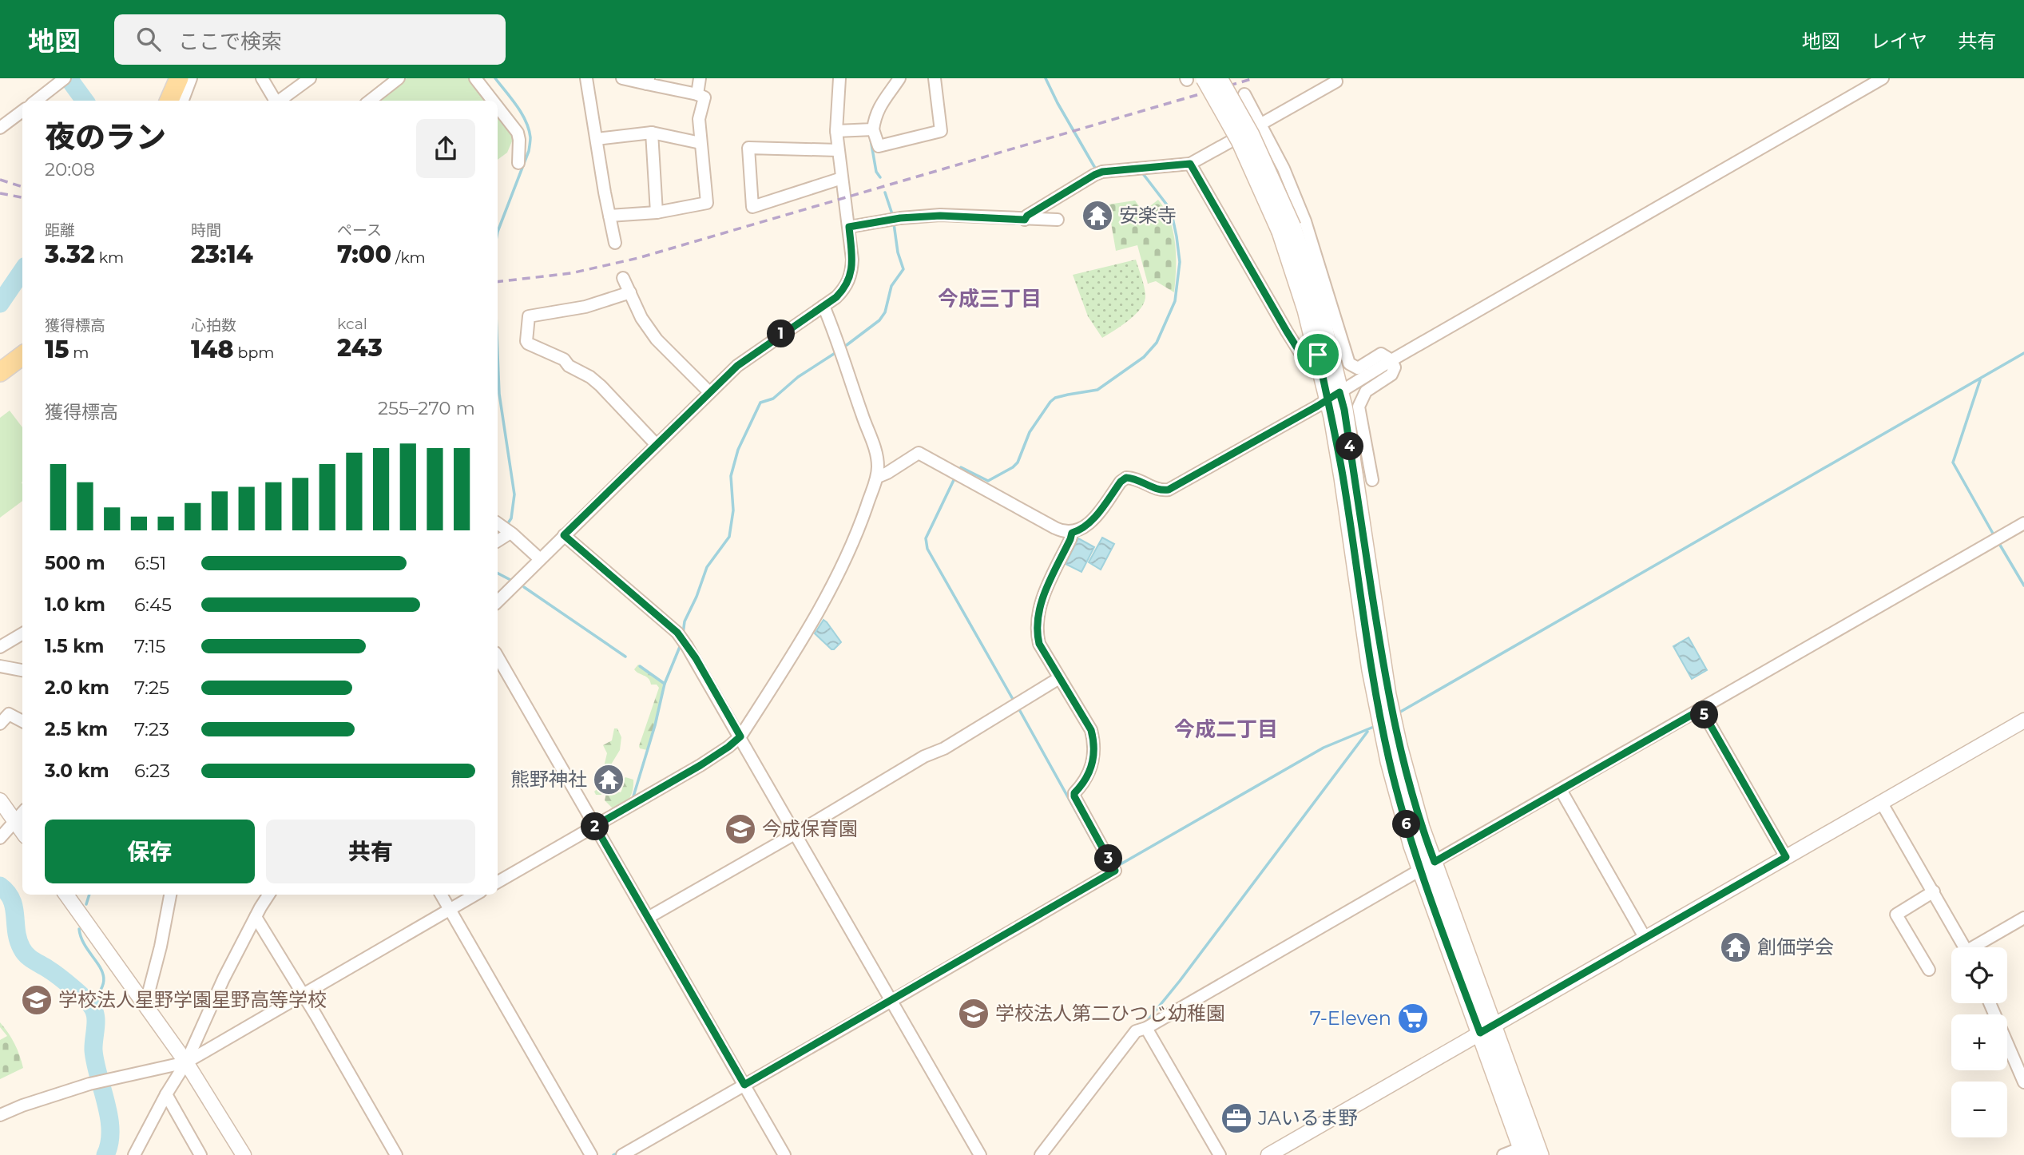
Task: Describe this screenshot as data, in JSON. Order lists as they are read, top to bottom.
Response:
{
  "districts": ["今成三丁目", "今成二丁目"],
  "places": {
    "temple": ["安楽寺", "熊野神社", "創価学会"],
    "school or university": ["今成保育園", "学校法人星野学園星野高等学校", "学校法人第二ひつじ幼稚園"],
    "supermarket": ["7-Eleven"],
    "office": ["JAいるま野"]
  },
  "page": {
    "header": "地図",
    "search": "ここで検索",
    "nav": ["地図", "レイヤ", "共有"],
    "heading": ["夜のラン", "20:08"],
    "stats": [
      ["距離", "3.32 km"],
      ["時間", "23:14"],
      ["ペース", "7:00 /km"],
      ["獲得標高", "15 m"],
      ["心拍数", "148 bpm"],
      ["kcal", "243"]
    ],
    "pins": [
      "1",
      "4",
      "5",
      "6",
      "2",
      "3"
    ],
    "chart": ["獲得標高", "255–270 m"],
    "list": [
      {
        "name": "500 m",
        "note": "6:51"
      },
      {
        "name": "1.0 km",
        "note": "6:45"
      },
      {
        "name": "1.5 km",
        "note": "7:15"
      },
      {
        "name": "2.0 km",
        "note": "7:25"
      },
      {
        "name": "2.5 km",
        "note": "7:23"
      },
      {
        "name": "3.0 km",
        "note": "6:23"
      }
    ],
    "buttons": ["保存", "共有"],
    "map_buttons": ["+", "−"]
  }
}
